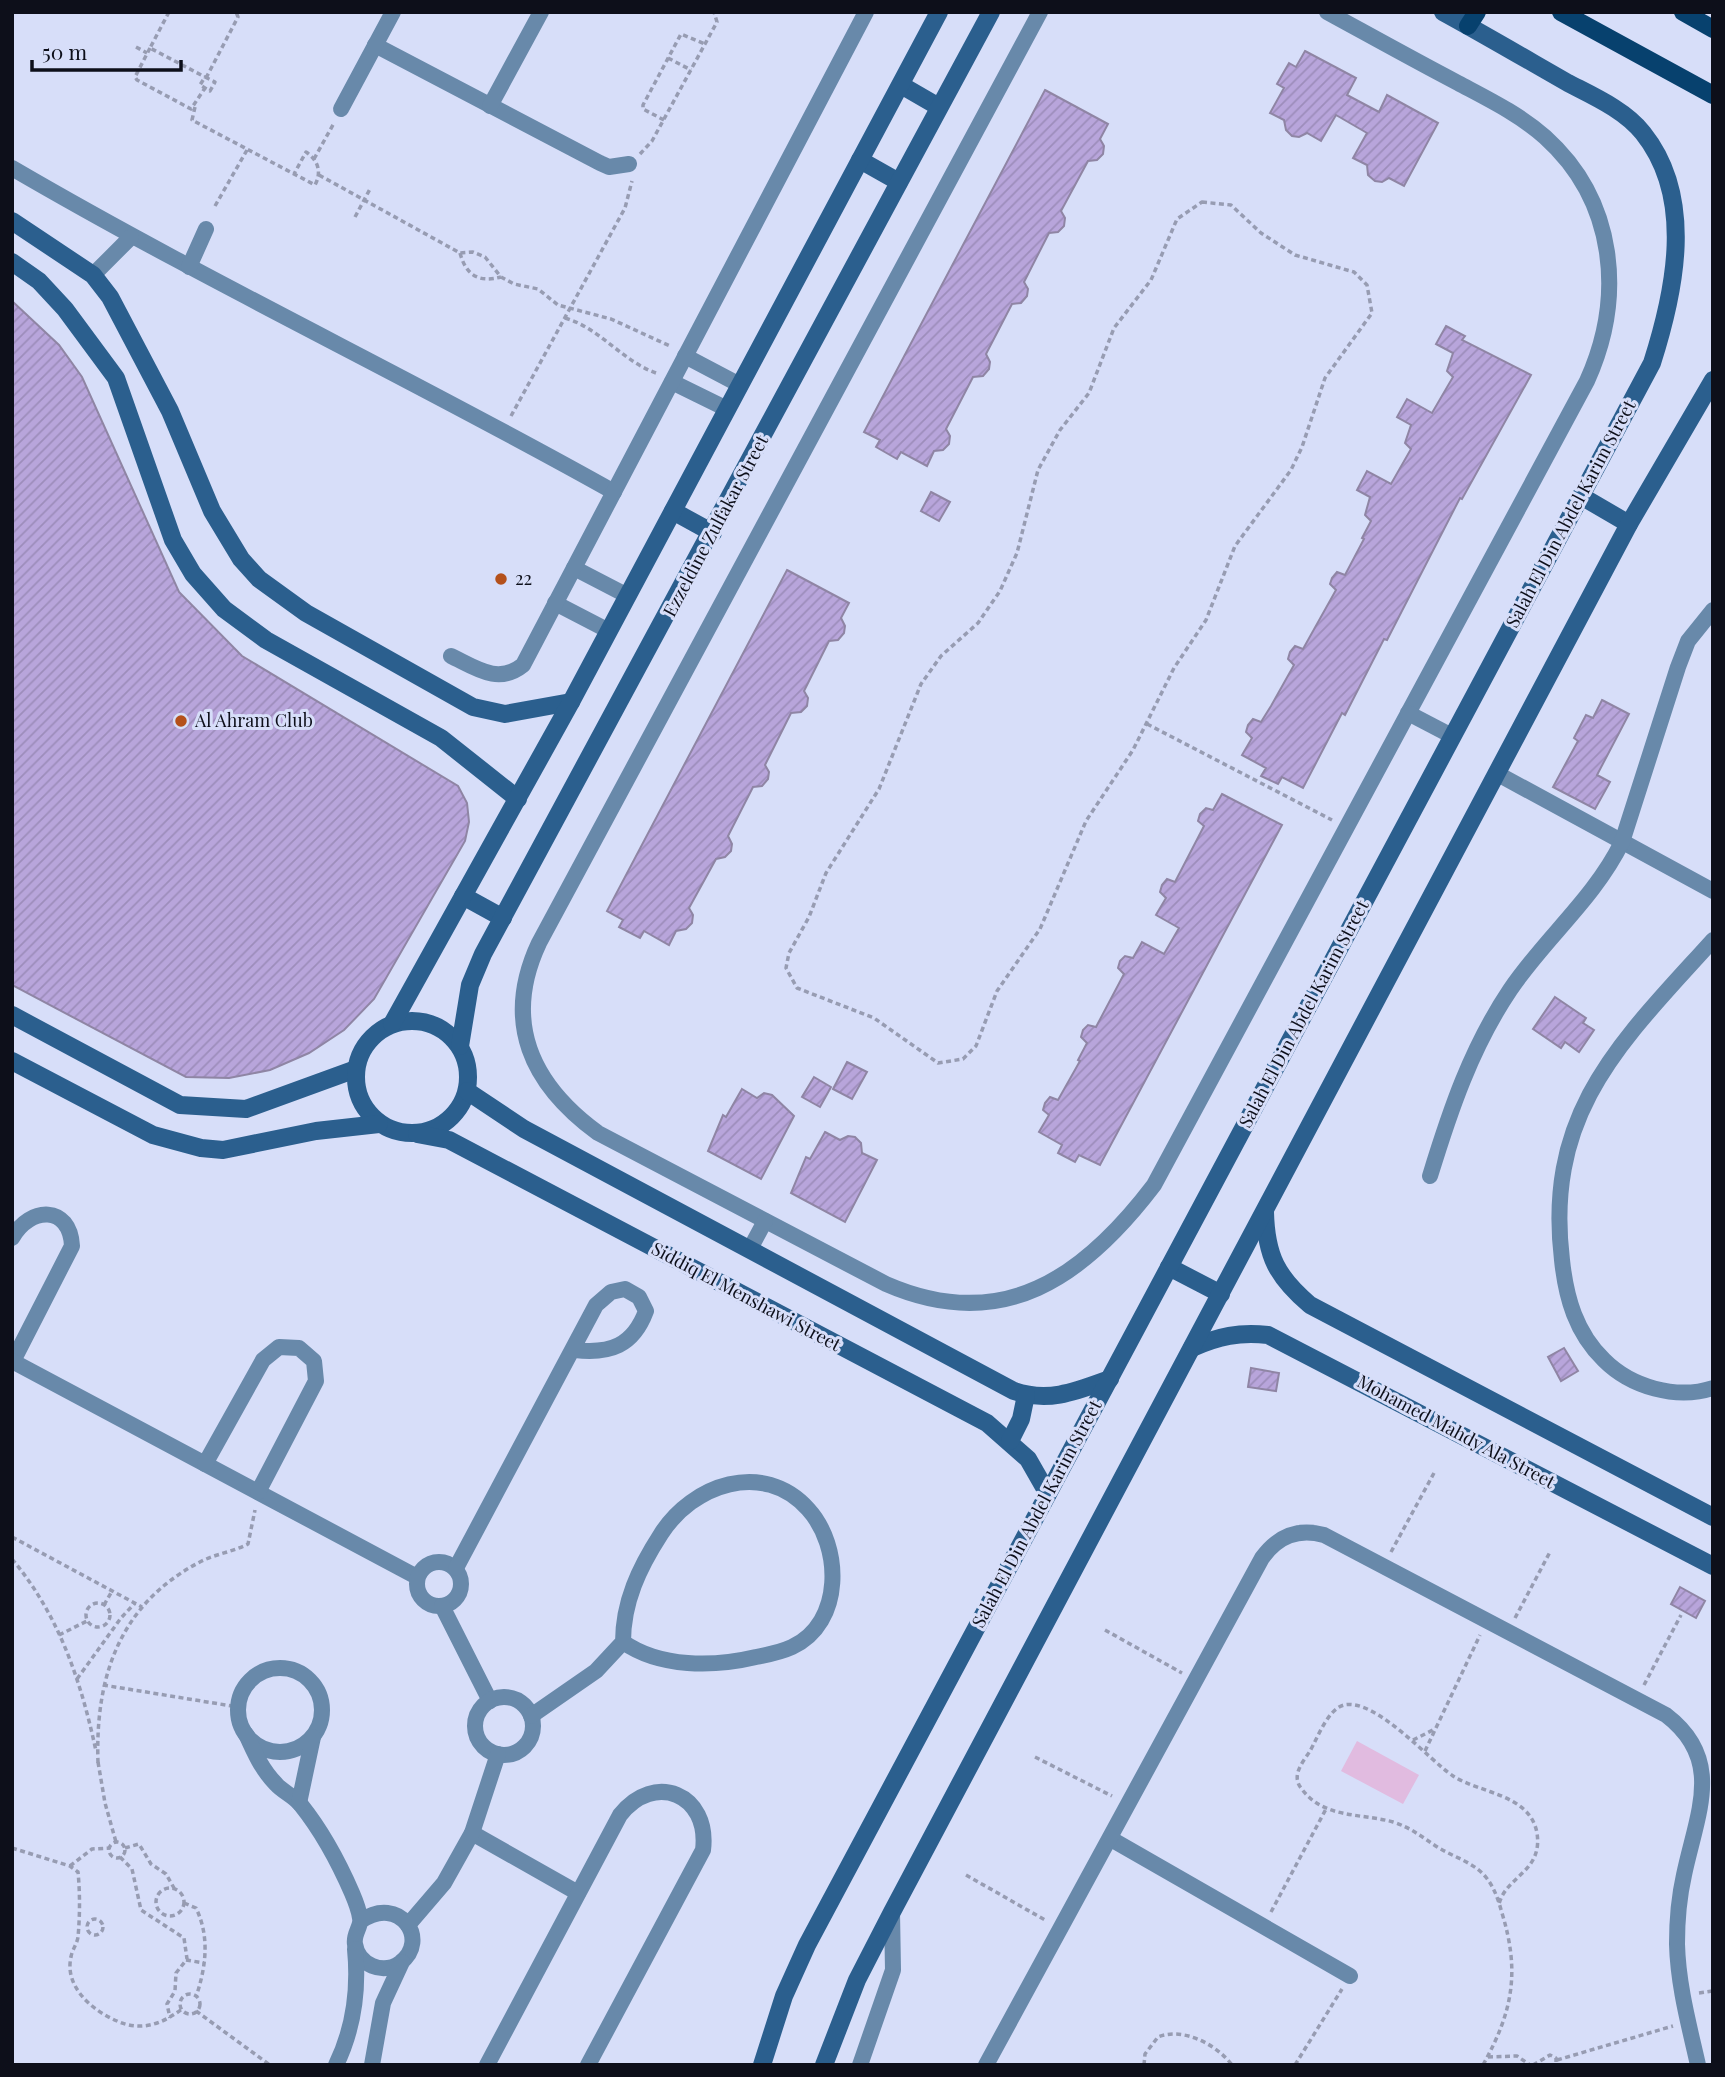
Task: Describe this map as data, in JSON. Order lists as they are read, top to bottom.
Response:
{
  "streets": {
    "street": [
      "Salah El Din Abdel Karim Street",
      "Ezzeldine Zulfakar Street",
      "Siddiq El Menshawi Street",
      "Mohamed Mahdy Ala Street"
    ]
  },
  "crossings": [
    ["Salah El Din Abdel Karim Street", "Siddiq El Menshawi Street"],
    ["Ezzeldine Zulfakar Street", "Siddiq El Menshawi Street"]
  ],
  "places": ["22", "Al Ahram Club"],
  "scale_bar": "50 m"
}
